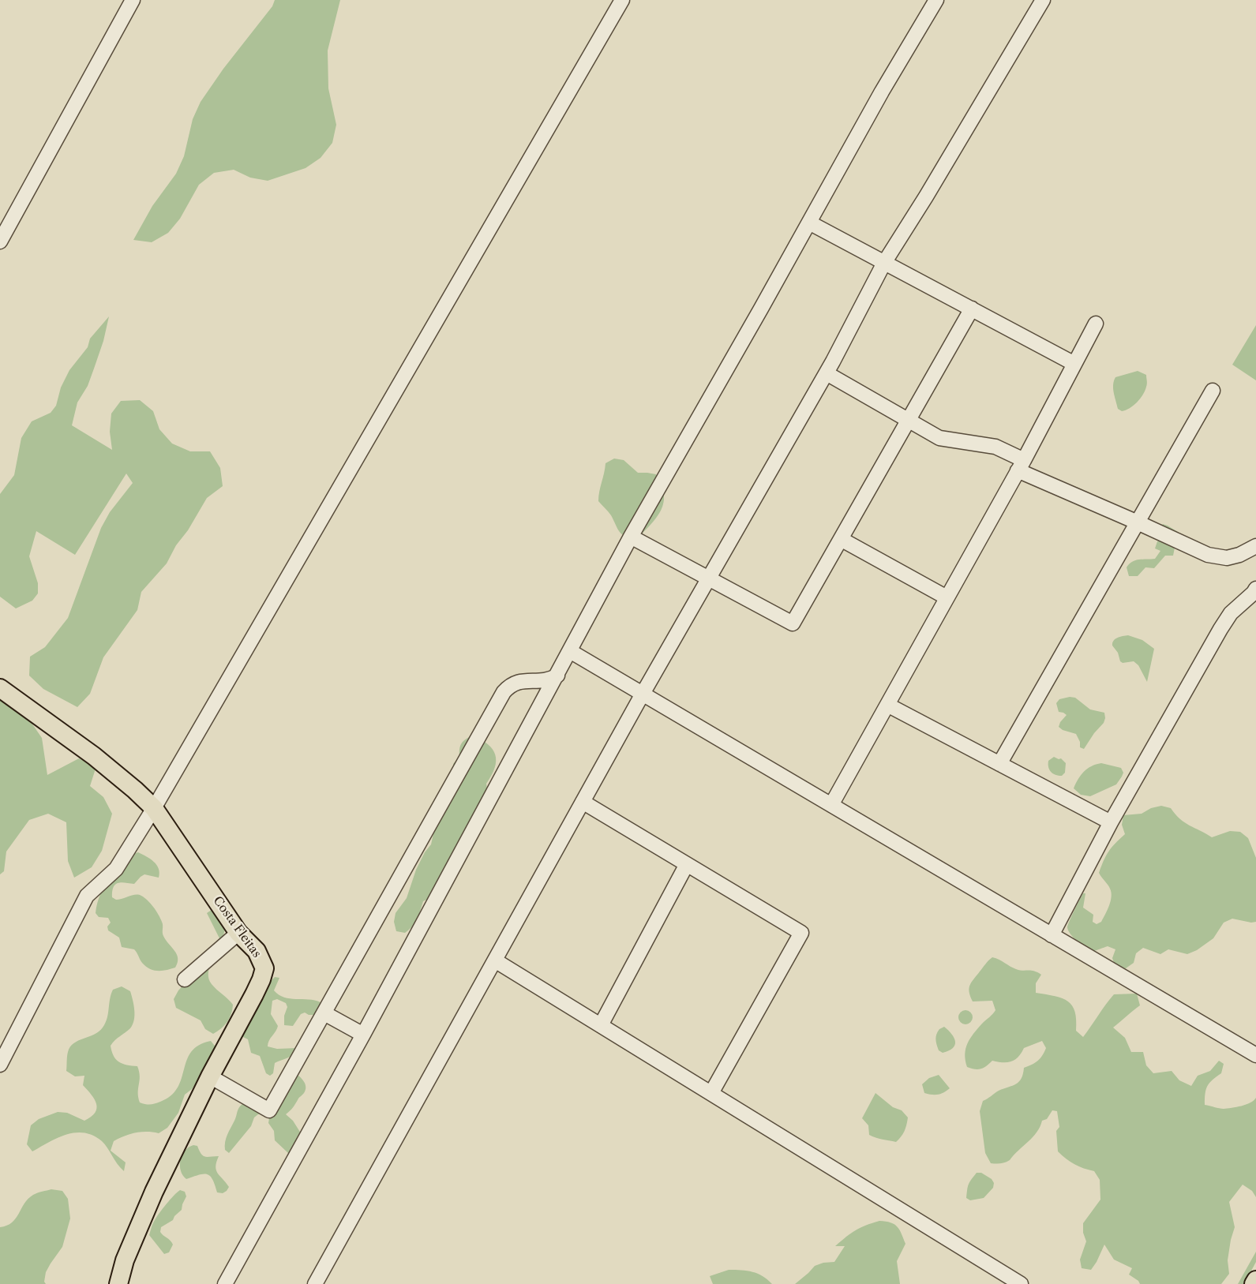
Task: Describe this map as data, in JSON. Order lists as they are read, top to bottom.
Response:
{
  "streets": {
    "main road": ["Costa Fleitas"]
  }
}
